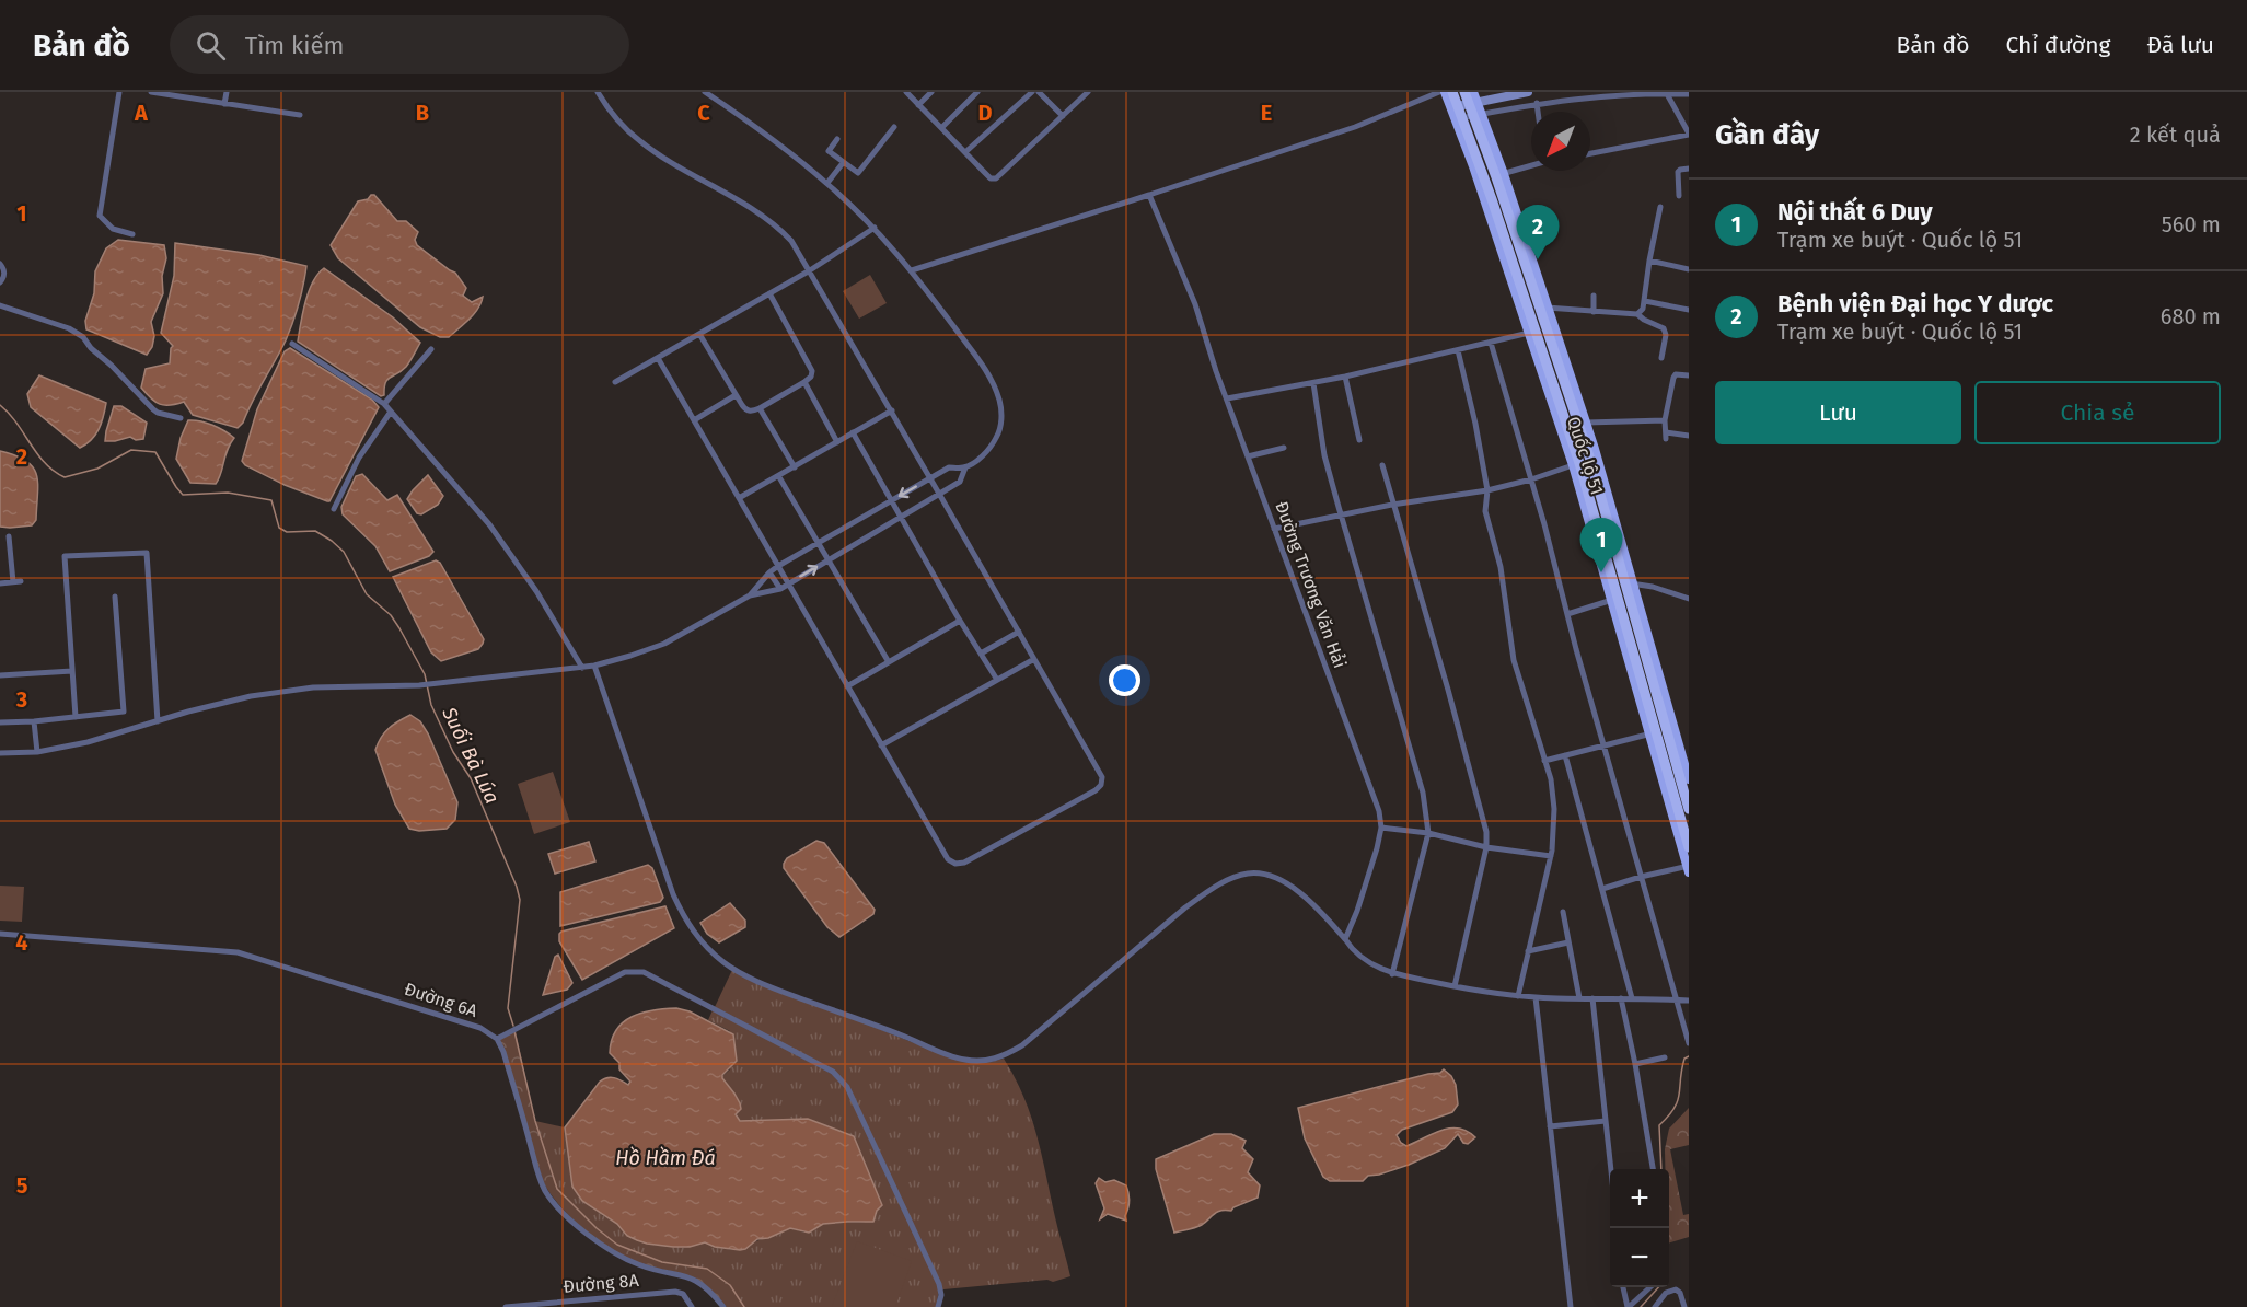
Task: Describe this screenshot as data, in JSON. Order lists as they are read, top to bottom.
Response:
{
  "streets": {
    "highway": ["Quốc lộ 51"],
    "street": ["Đường Trương Văn Hải", "Đường 6A", "Đường 8A"]
  },
  "water": ["Suối Bà Lúa", "Hồ Hầm Đá"],
  "north": "bottom left",
  "page": {
    "header": "Bản đồ",
    "search": "Tìm kiếm",
    "nav": ["Bản đồ", "Chỉ đường", "Đã lưu"],
    "heading": ["Gần đây", "2 kết quả"],
    "list": [
      {
        "mark": "1",
        "name": "Nội thất 6 Duy",
        "note": "Trạm xe buýt · Quốc lộ 51",
        "value": "560 m"
      },
      {
        "mark": "2",
        "name": "Bệnh viện Đại học Y dược",
        "note": "Trạm xe buýt · Quốc lộ 51",
        "value": "680 m"
      }
    ],
    "pins": ["2", "1"],
    "buttons": ["Lưu", "Chia sẻ"],
    "map_buttons": ["+", "−"]
  },
  "grid": {
    "columns": [
      "A",
      "B",
      "C",
      "D",
      "E"
    ],
    "rows": [
      "1",
      "2",
      "3",
      "4",
      "5"
    ]
  }
}
